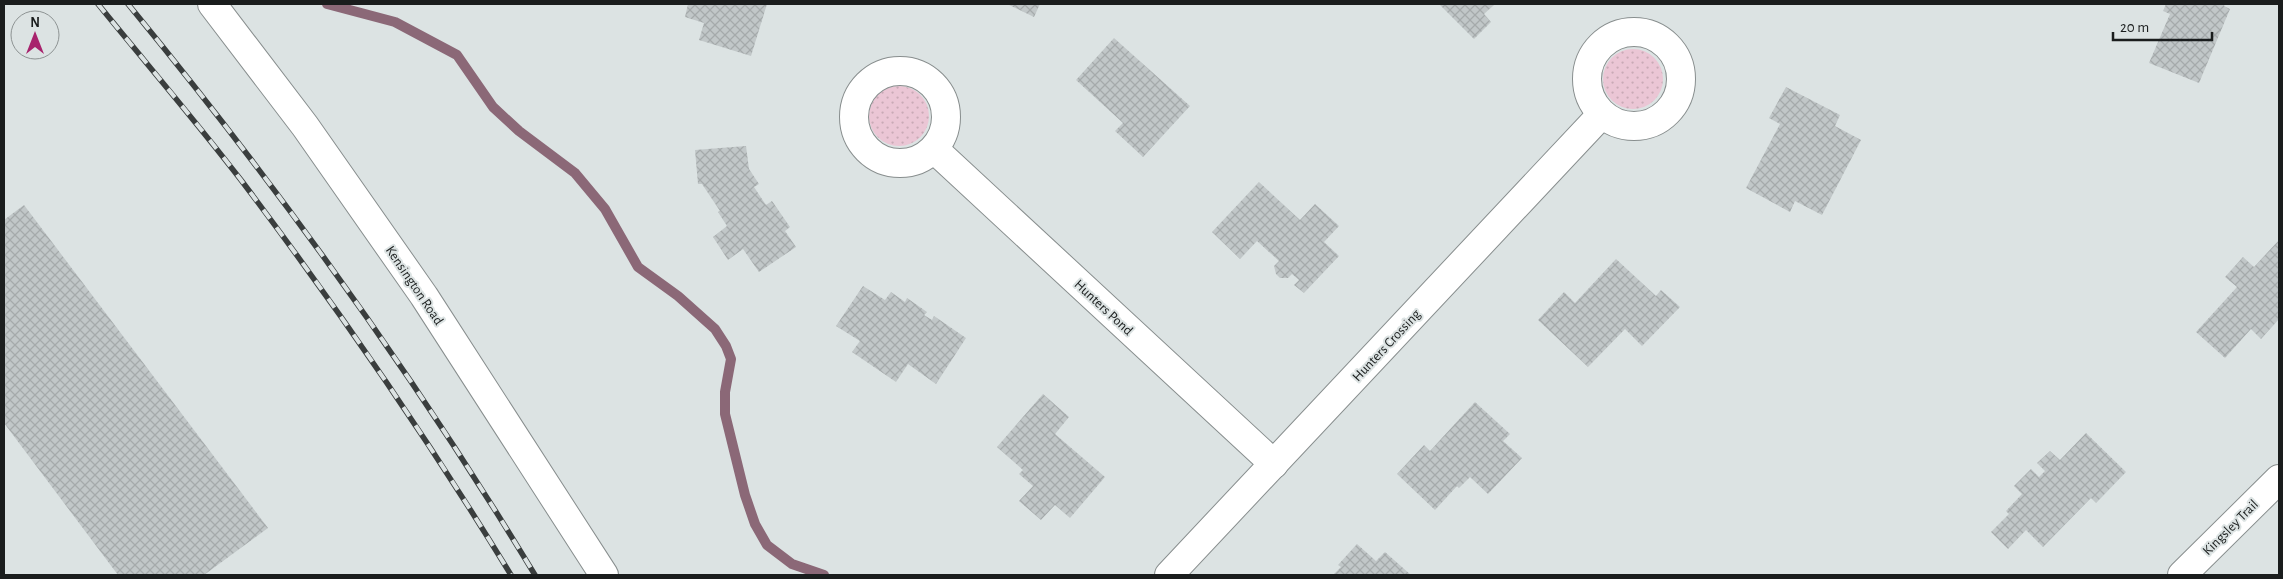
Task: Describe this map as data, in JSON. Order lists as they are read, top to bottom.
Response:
{
  "streets": {
    "street": [
      "Kensington Road",
      "Hunters Pond",
      "Hunters Crossing",
      "Kingsley Trail"
    ]
  },
  "crossings": [
    ["Hunters Pond", "Hunters Crossing"]
  ],
  "scale_bar": "20 m",
  "north": "top"
}
